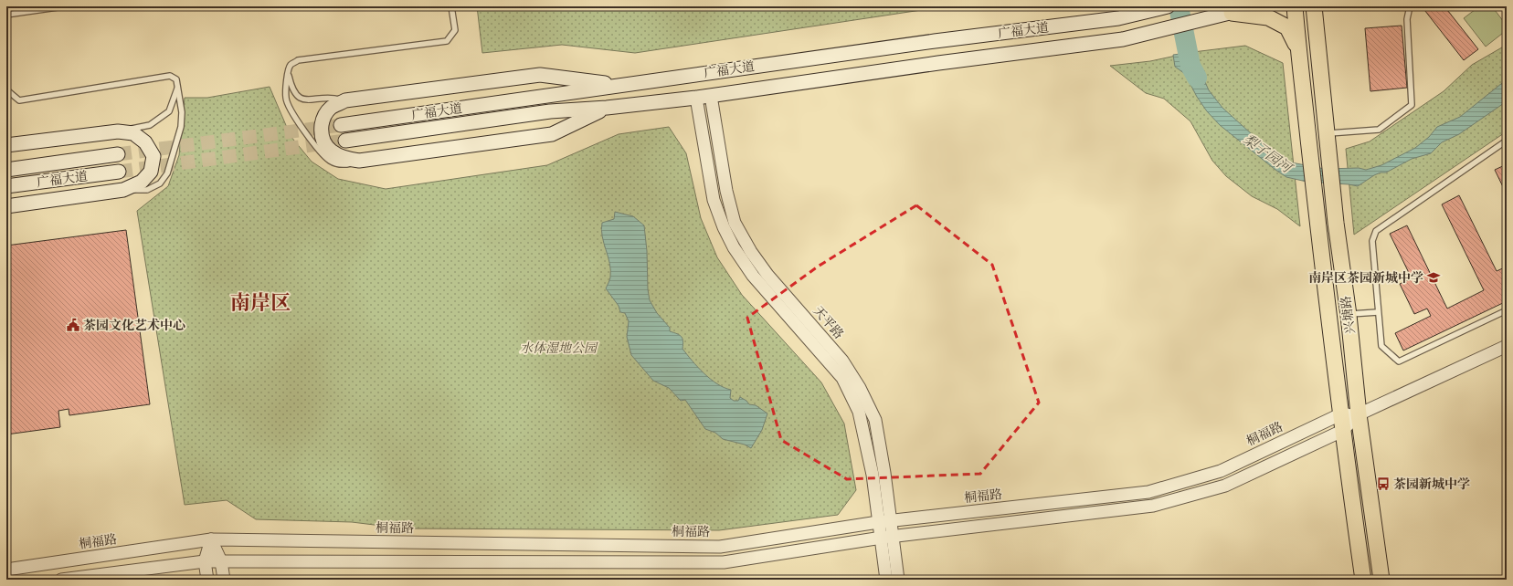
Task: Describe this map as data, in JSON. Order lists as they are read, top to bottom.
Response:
{
  "streets": {
    "main road": ["广福大道", "兴塘路"],
    "street": ["天平路", "桐福路"]
  },
  "crossings": [
    ["广福大道", "天平路"],
    ["兴塘路", "桐福路"],
    ["天平路", "桐福路"]
  ],
  "districts": ["南岸区"],
  "water": ["梨子园河"],
  "parks": ["水体湿地公园"],
  "places": {
    "school or university": ["南岸区茶园新城中学"],
    "public building": ["茶园文化艺术中心"],
    "bus stop": ["茶园新城中学"]
  }
}
